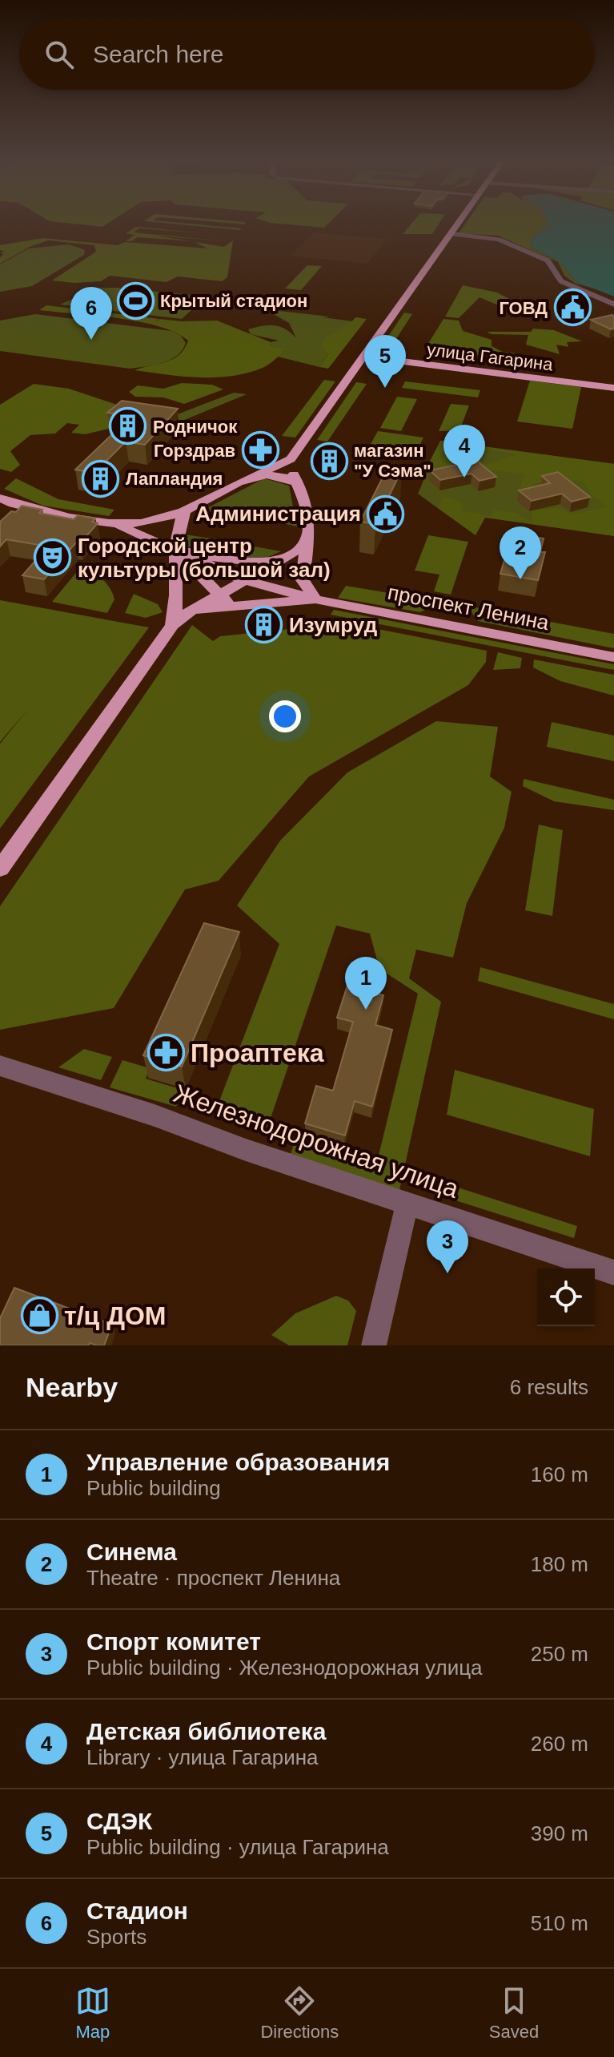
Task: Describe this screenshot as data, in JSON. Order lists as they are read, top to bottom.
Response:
{
  "streets": {
    "main road": ["улица Гагарина", "проспект Ленина"],
    "street": ["Железнодорожная улица"]
  },
  "places": {
    "sports": ["Крытый стадион"],
    "public building": ["ГОВД", "Администрация"],
    "building": [
      "Родничок",
      "магазин \"У Сэма\"",
      "Лапландия",
      "Изумруд"
    ],
    "pharmacy": ["Горздрав", "Проаптека"],
    "theatre": ["Городской центр культуры (большой зал)"],
    "shop": ["т/ц ДОМ"]
  },
  "page": {
    "search": "Search here",
    "pins": [
      "6",
      "5",
      "4",
      "2",
      "1",
      "3"
    ],
    "heading": ["Nearby", "6 results"],
    "list": [
      {
        "mark": "1",
        "name": "Управление образования",
        "note": "Public building",
        "value": "160 m"
      },
      {
        "mark": "2",
        "name": "Синема",
        "note": "Theatre · проспект Ленина",
        "value": "180 m"
      },
      {
        "mark": "3",
        "name": "Спорт комитет",
        "note": "Public building · Железнодорожная улица",
        "value": "250 m"
      },
      {
        "mark": "4",
        "name": "Детская библиотека",
        "note": "Library · улица Гагарина",
        "value": "260 m"
      },
      {
        "mark": "5",
        "name": "СДЭК",
        "note": "Public building · улица Гагарина",
        "value": "390 m"
      },
      {
        "mark": "6",
        "name": "Стадион",
        "note": "Sports",
        "value": "510 m"
      }
    ],
    "nav": ["Map", "Directions", "Saved"]
  }
}
